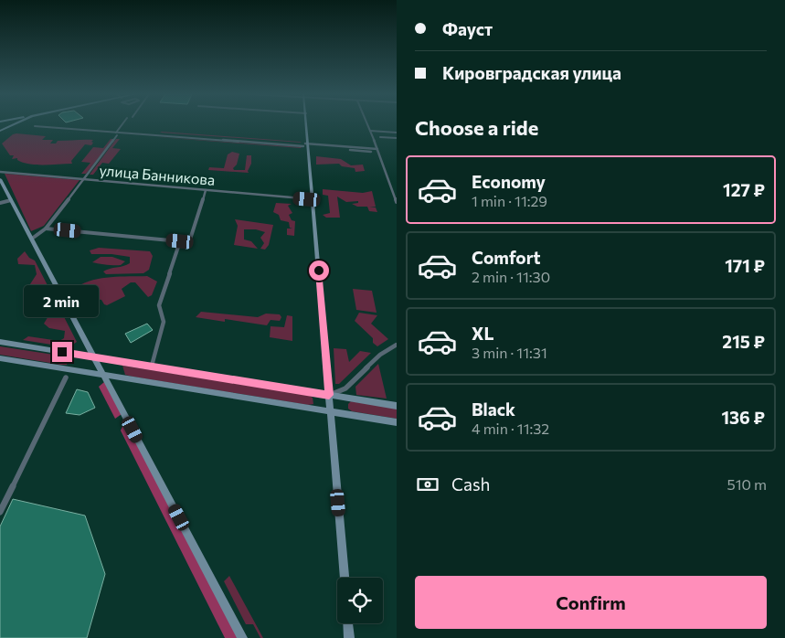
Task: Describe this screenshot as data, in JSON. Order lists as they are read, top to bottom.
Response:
{
  "streets": {
    "street": ["улица Банникова"]
  },
  "page": {
    "banner": ["Фауст", "Кировградская улица"],
    "heading": "Choose a ride",
    "list": [
      {
        "name": "Economy",
        "note": "1 min · 11:29",
        "value": "127 ₽"
      },
      {
        "name": "Comfort",
        "note": "2 min · 11:30",
        "value": "171 ₽"
      },
      {
        "name": "XL",
        "note": "3 min · 11:31",
        "value": "215 ₽"
      },
      {
        "name": "Black",
        "note": "4 min · 11:32",
        "value": "136 ₽"
      }
    ],
    "bubble": "2 min",
    "pay": ["Cash", "510 m"],
    "buttons": "Confirm"
  }
}
